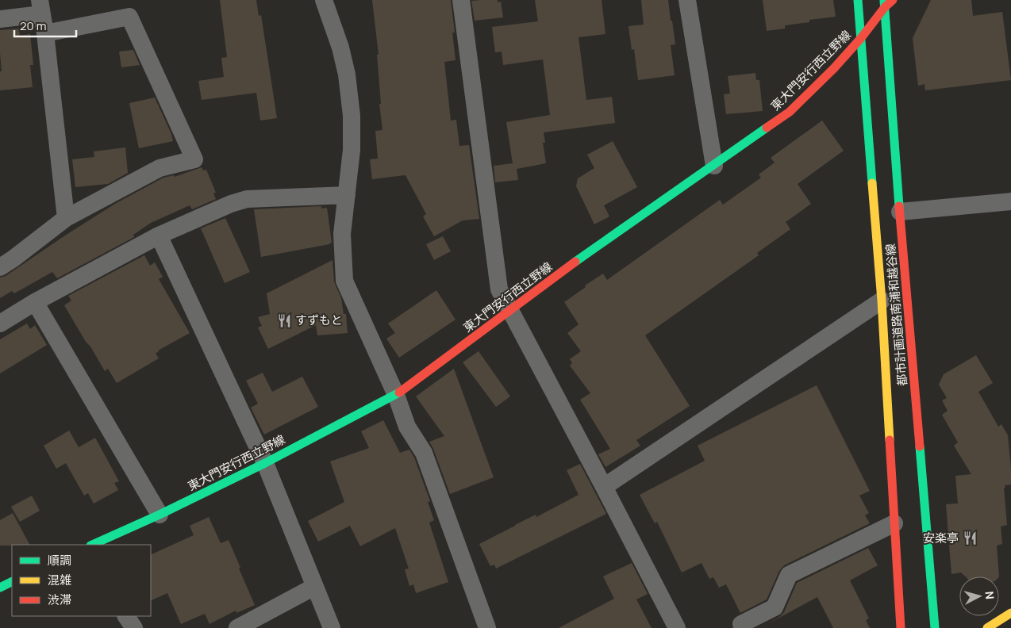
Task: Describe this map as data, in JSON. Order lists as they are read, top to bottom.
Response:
{
  "streets": {
    "street": ["東大門安行西立野線", "都市計画道路南浦和越谷線"]
  },
  "crossings": [
    ["東大門安行西立野線", "都市計画道路南浦和越谷線"]
  ],
  "places": {
    "restaurant": ["すずもと", "安楽亭"]
  },
  "legend": ["順調", "混雑", "渋滞"],
  "scale_bar": "20 m",
  "north": "right"
}
